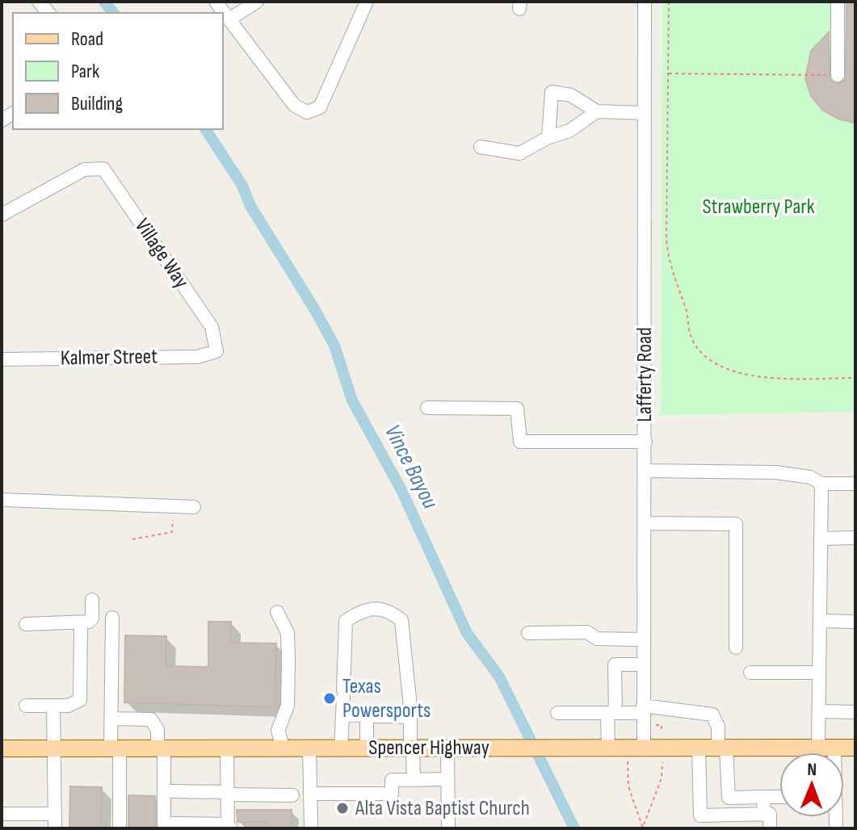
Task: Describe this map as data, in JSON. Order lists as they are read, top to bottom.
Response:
{
  "streets": {
    "main road": ["Spencer Highway"],
    "street": ["Village Way", "Kalmer Street", "Lafferty Road"]
  },
  "crossings": [
    ["Village Way", "Kalmer Street"],
    ["Lafferty Road", "Spencer Highway"]
  ],
  "water": ["Vince Bayou"],
  "parks": ["Strawberry Park"],
  "places": ["Texas Powersports", "Alta Vista Baptist Church"],
  "legend": ["Road", "Park", "Building"],
  "north": "top"
}
